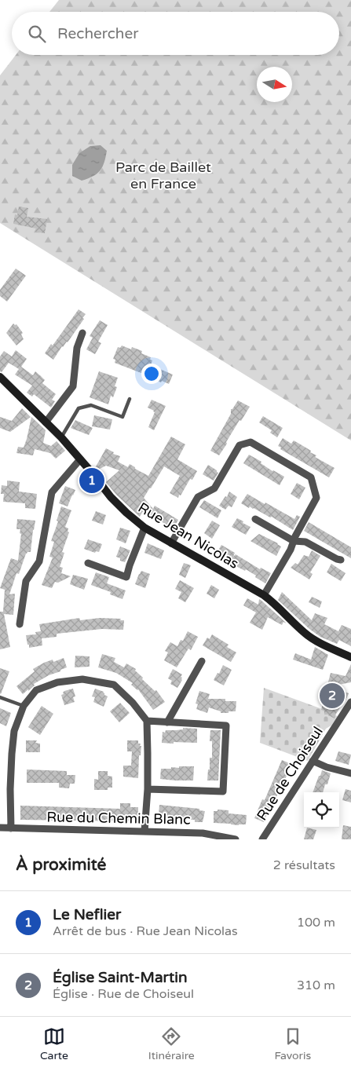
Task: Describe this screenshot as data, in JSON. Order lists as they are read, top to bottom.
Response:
{
  "streets": {
    "street": ["Rue Jean Nicolas", "Rue de Choiseul", "Rue du Chemin Blanc"]
  },
  "parks": ["Parc de Baillet en France"],
  "north": "right",
  "page": {
    "search": "Rechercher",
    "pins": ["1", "2"],
    "heading": ["À proximité", "2 résultats"],
    "list": [
      {
        "mark": "1",
        "name": "Le Neflier",
        "note": "Arrêt de bus · Rue Jean Nicolas",
        "value": "100 m"
      },
      {
        "mark": "2",
        "name": "Église Saint-Martin",
        "note": "Église · Rue de Choiseul",
        "value": "310 m"
      }
    ],
    "nav": ["Carte", "Itinéraire", "Favoris"]
  }
}
